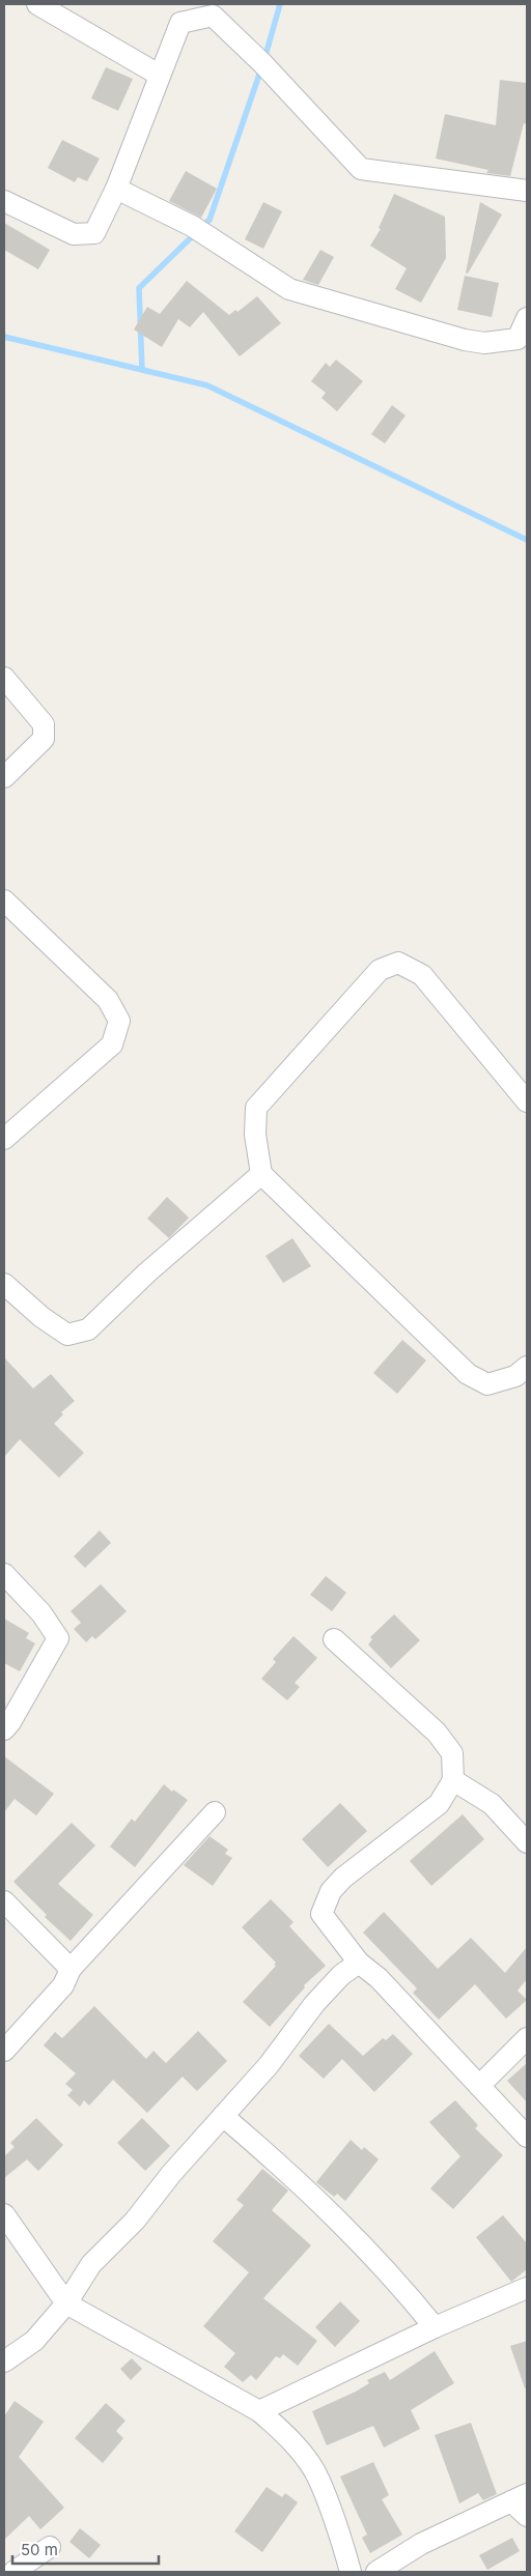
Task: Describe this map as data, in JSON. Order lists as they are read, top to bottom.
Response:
{
  "scale_bar": "50 m"
}
